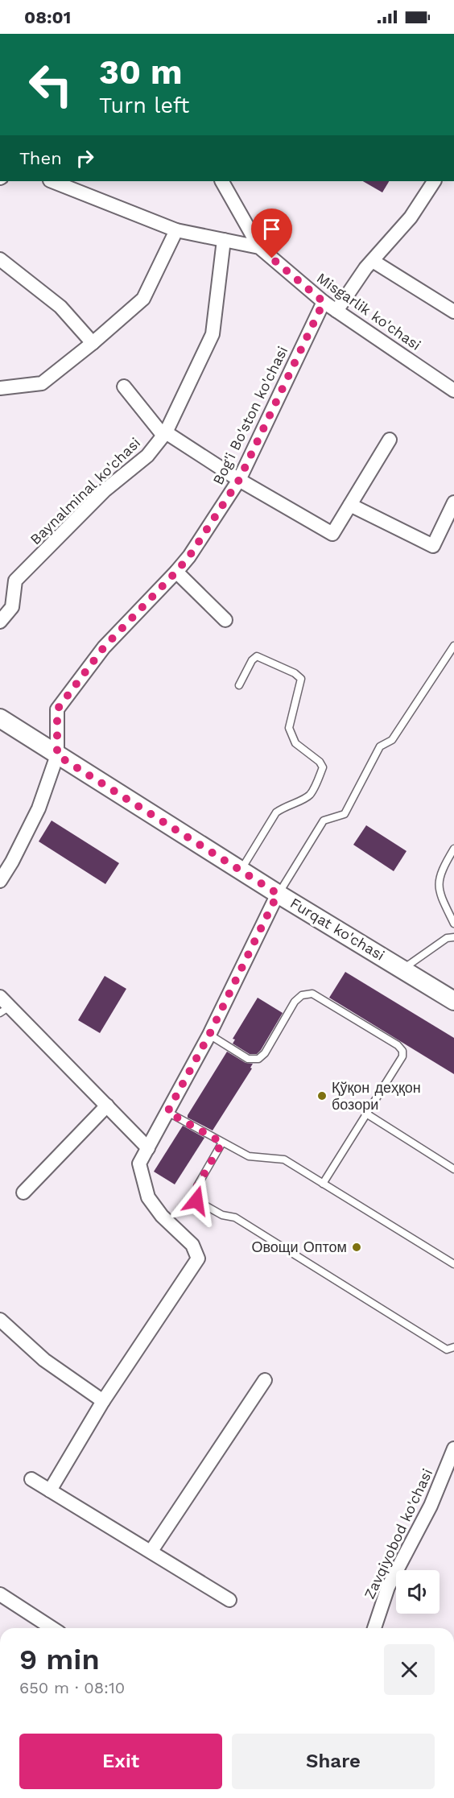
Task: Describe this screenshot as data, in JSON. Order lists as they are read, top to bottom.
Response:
{
  "streets": {
    "main road": ["Furqat ko'chasi"],
    "street": [
      "Misgarlik ko'chasi",
      "Bog'i Bo'ston ko'chasi",
      "Baynalminal ko'chasi",
      "Zavqiyobod ko'chasi"
    ]
  },
  "crossings": [
    ["Misgarlik ko'chasi", "Bog'i Bo'ston ko'chasi"],
    ["Misgarlik ko'chasi", "Baynalminal ko'chasi"],
    ["Bog'i Bo'ston ko'chasi", "Furqat ko'chasi"]
  ],
  "places": ["Қўқон деҳқон бозори", "Овощи Оптом"],
  "page": {
    "status": "08:01",
    "turn": ["30 m", "Turn left"],
    "then": "Then",
    "heading": ["9 min", "650 m · 08:10"],
    "buttons": ["Exit", "Share"]
  }
}
